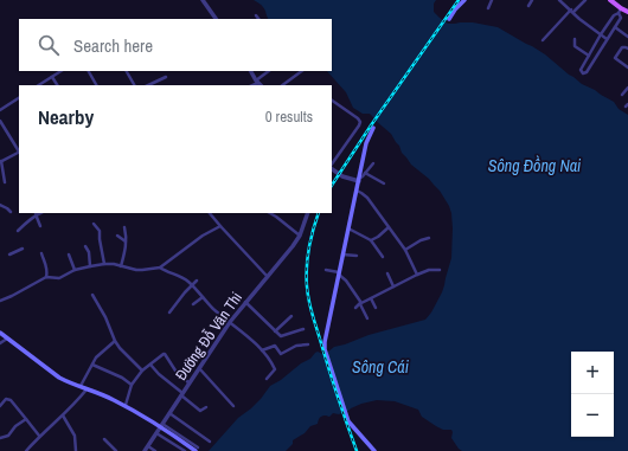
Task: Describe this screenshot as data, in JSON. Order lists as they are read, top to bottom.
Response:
{
  "streets": {
    "street": ["Đường Đỗ Văn Thi"]
  },
  "water": ["Sông Đồng Nai", "Sông Cái"],
  "page": {
    "search": "Search here",
    "heading": ["Nearby", "0 results"],
    "map_buttons": ["+", "−"]
  }
}
